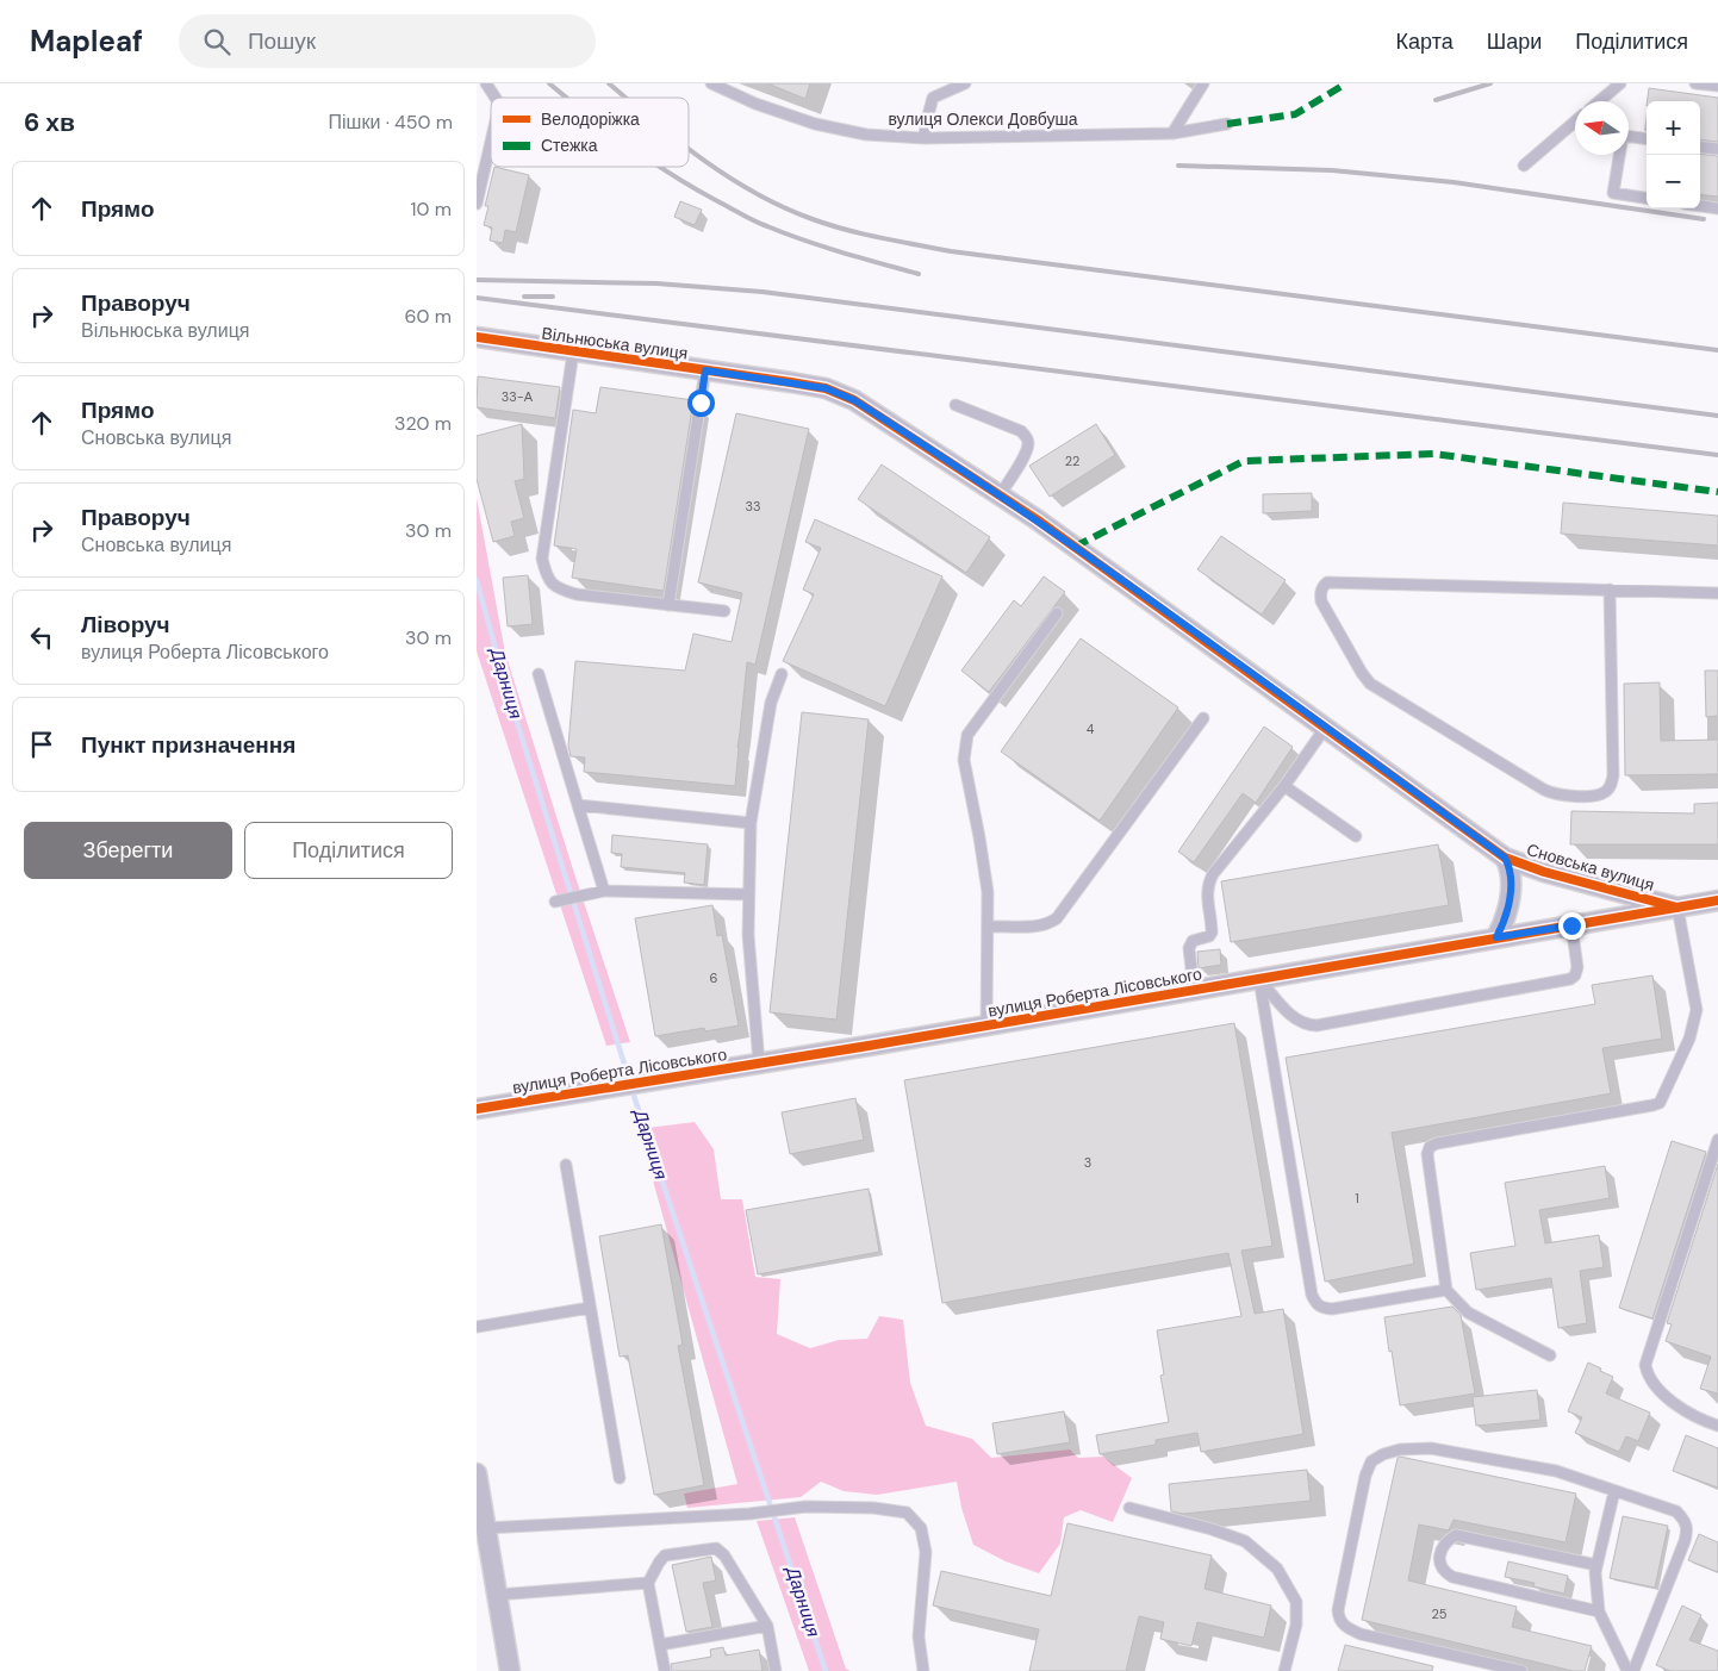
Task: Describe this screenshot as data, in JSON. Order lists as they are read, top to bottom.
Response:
{
  "streets": {
    "street": ["Вільнюська вулиця", "Сновська вулиця", "вулиця Роберта Лісовського"],
    "lane": ["вулиця Олекси Довбуша"]
  },
  "crossings": [
    ["Вільнюська вулиця", "Сновська вулиця"],
    ["Сновська вулиця", "вулиця Роберта Лісовського"]
  ],
  "water": ["Дарниця"],
  "house_numbers": [
    "33-А",
    "22",
    "33",
    "4",
    "6",
    "3",
    "1",
    "25"
  ],
  "legend": ["Велодоріжка", "Стежка"],
  "north": "left",
  "page": {
    "header": "Mapleaf",
    "search": "Пошук",
    "nav": ["Карта", "Шари", "Поділитися"],
    "heading": ["6 хв", "Пішки · 450 m"],
    "map_buttons": ["+", "−"],
    "list": [
      ["Прямо", "10 m"],
      ["Праворуч", "Вільнюська вулиця", "60 m"],
      ["Прямо", "Сновська вулиця", "320 m"],
      ["Праворуч", "Сновська вулиця", "30 m"],
      ["Ліворуч", "вулиця Роберта Лісовського", "30 m"],
      "Пункт призначення"
    ],
    "buttons": ["Зберегти", "Поділитися"]
  }
}
